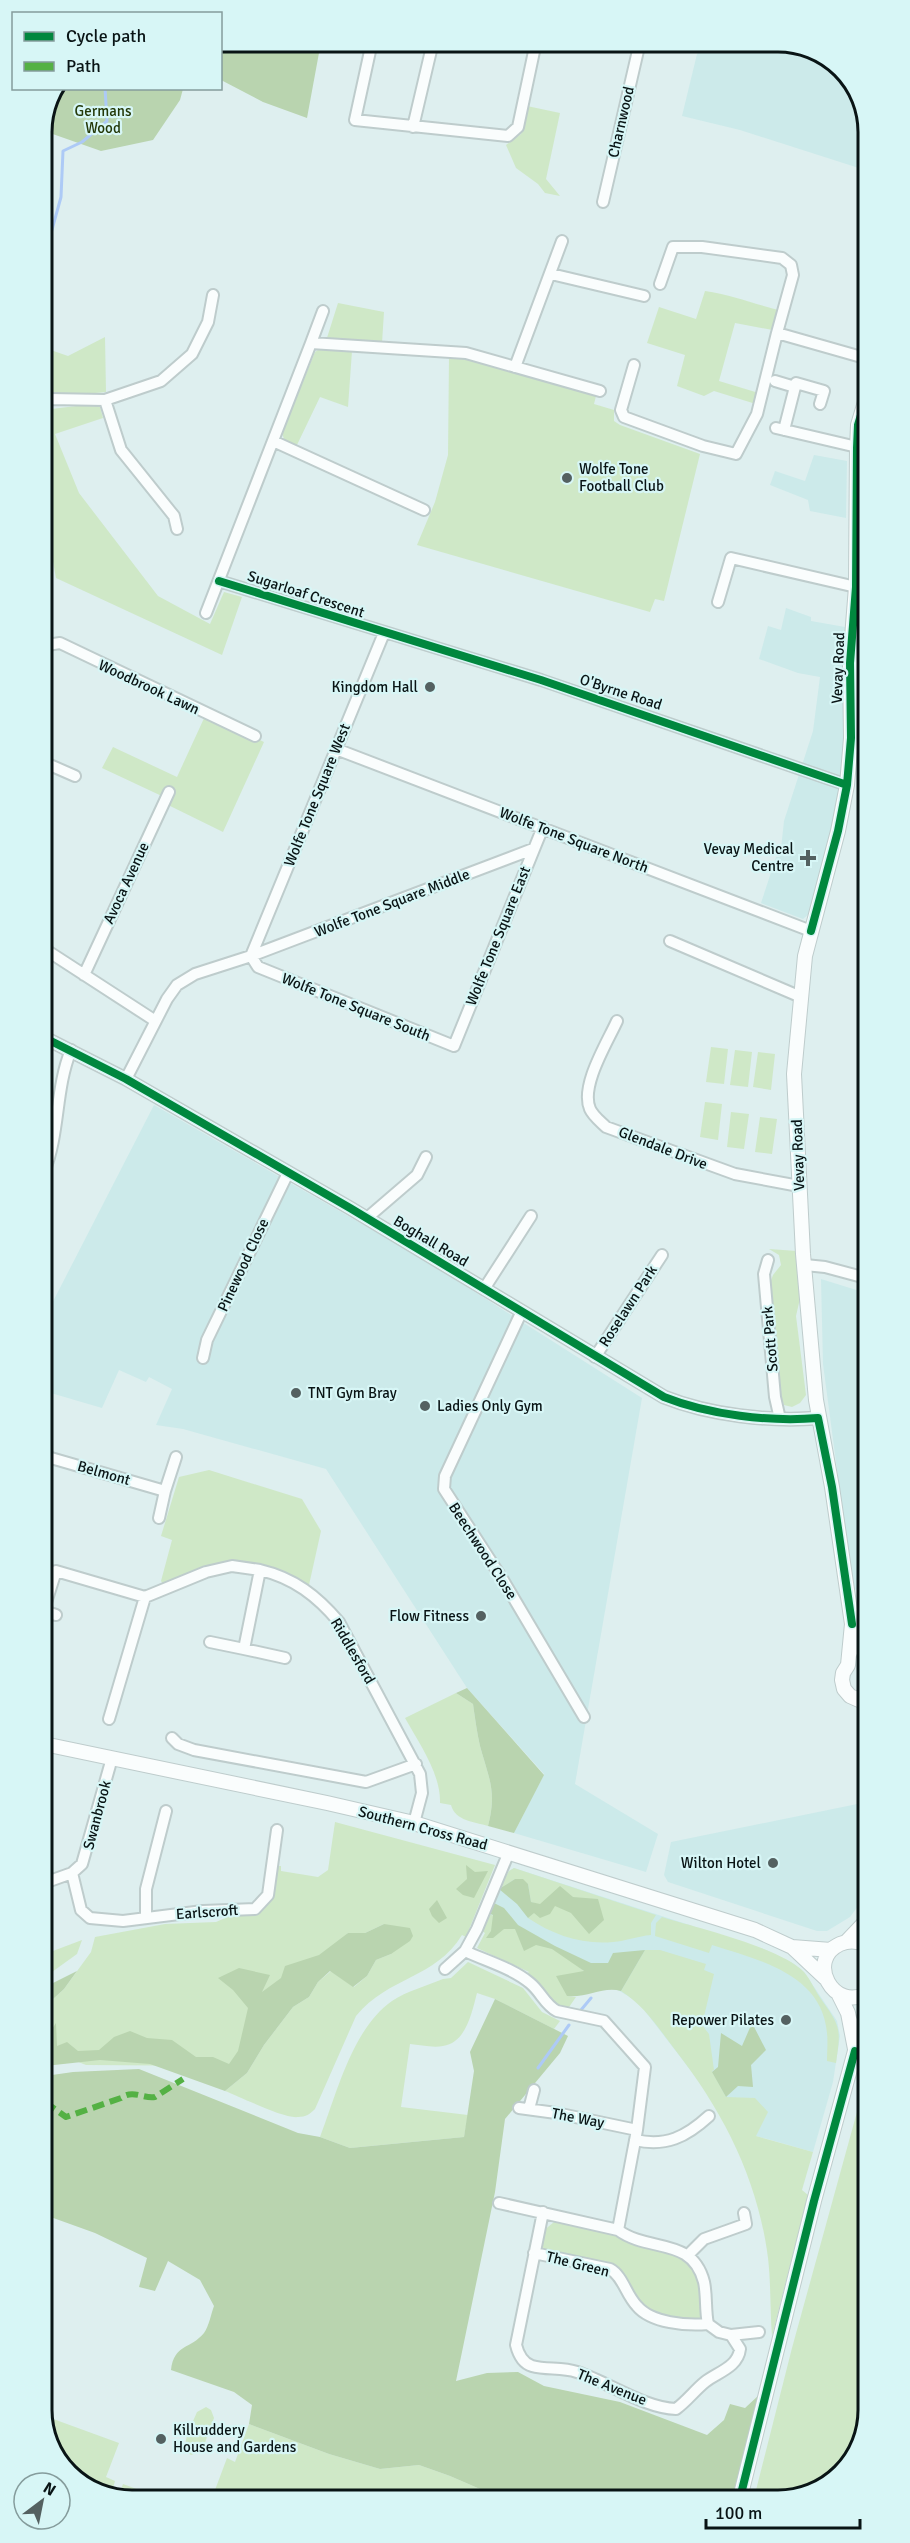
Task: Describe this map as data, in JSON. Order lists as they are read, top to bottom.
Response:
{
  "streets": {
    "main road": ["Vevay Road", "Southern Cross Road"],
    "street": [
      "Charnwood",
      "Sugarloaf Crescent",
      "Woodbrook Lawn",
      "O'Byrne Road",
      "Wolfe Tone Square West",
      "Wolfe Tone Square North",
      "Avoca Avenue",
      "Wolfe Tone Square Middle",
      "Wolfe Tone Square East",
      "Wolfe Tone Square South",
      "Glendale Drive",
      "Boghall Road",
      "Pinewood Close",
      "Roselawn Park",
      "Scott Park",
      "Belmont",
      "Beechwood Close",
      "Riddlesford",
      "Swanbrook",
      "Earlscroft",
      "The Way",
      "The Green",
      "The Avenue"
    ]
  },
  "crossings": [
    ["Sugarloaf Crescent", "O'Byrne Road"],
    ["Sugarloaf Crescent", "Wolfe Tone Square West"],
    ["Vevay Road", "O'Byrne Road"],
    ["Vevay Road", "Wolfe Tone Square North"],
    ["Vevay Road", "Glendale Drive"],
    ["Vevay Road", "Boghall Road"],
    ["O'Byrne Road", "Wolfe Tone Square West"],
    ["Wolfe Tone Square West", "Wolfe Tone Square North"],
    ["Wolfe Tone Square West", "Wolfe Tone Square Middle"],
    ["Wolfe Tone Square West", "Wolfe Tone Square South"],
    ["Wolfe Tone Square North", "Wolfe Tone Square East"],
    ["Wolfe Tone Square Middle", "Wolfe Tone Square East"],
    ["Wolfe Tone Square Middle", "Wolfe Tone Square South"],
    ["Wolfe Tone Square East", "Wolfe Tone Square South"],
    ["Boghall Road", "Pinewood Close"],
    ["Boghall Road", "Roselawn Park"],
    ["Boghall Road", "Scott Park"],
    ["Boghall Road", "Beechwood Close"],
    ["Riddlesford", "Southern Cross Road"],
    ["Swanbrook", "Southern Cross Road"],
    ["Swanbrook", "Earlscroft"],
    ["The Green", "The Avenue"]
  ],
  "parks": ["Germans Wood"],
  "places": {
    "other": [
      "Wolfe Tone Football Club",
      "Kingdom Hall",
      "TNT Gym Bray",
      "Ladies Only Gym",
      "Flow Fitness",
      "Wilton Hotel",
      "Repower Pilates",
      "Killruddery House and Gardens"
    ],
    "health": ["Vevay Medical Centre"]
  },
  "legend": ["Cycle path", "Path"],
  "scale_bar": "100 m",
  "north": "top right"
}
